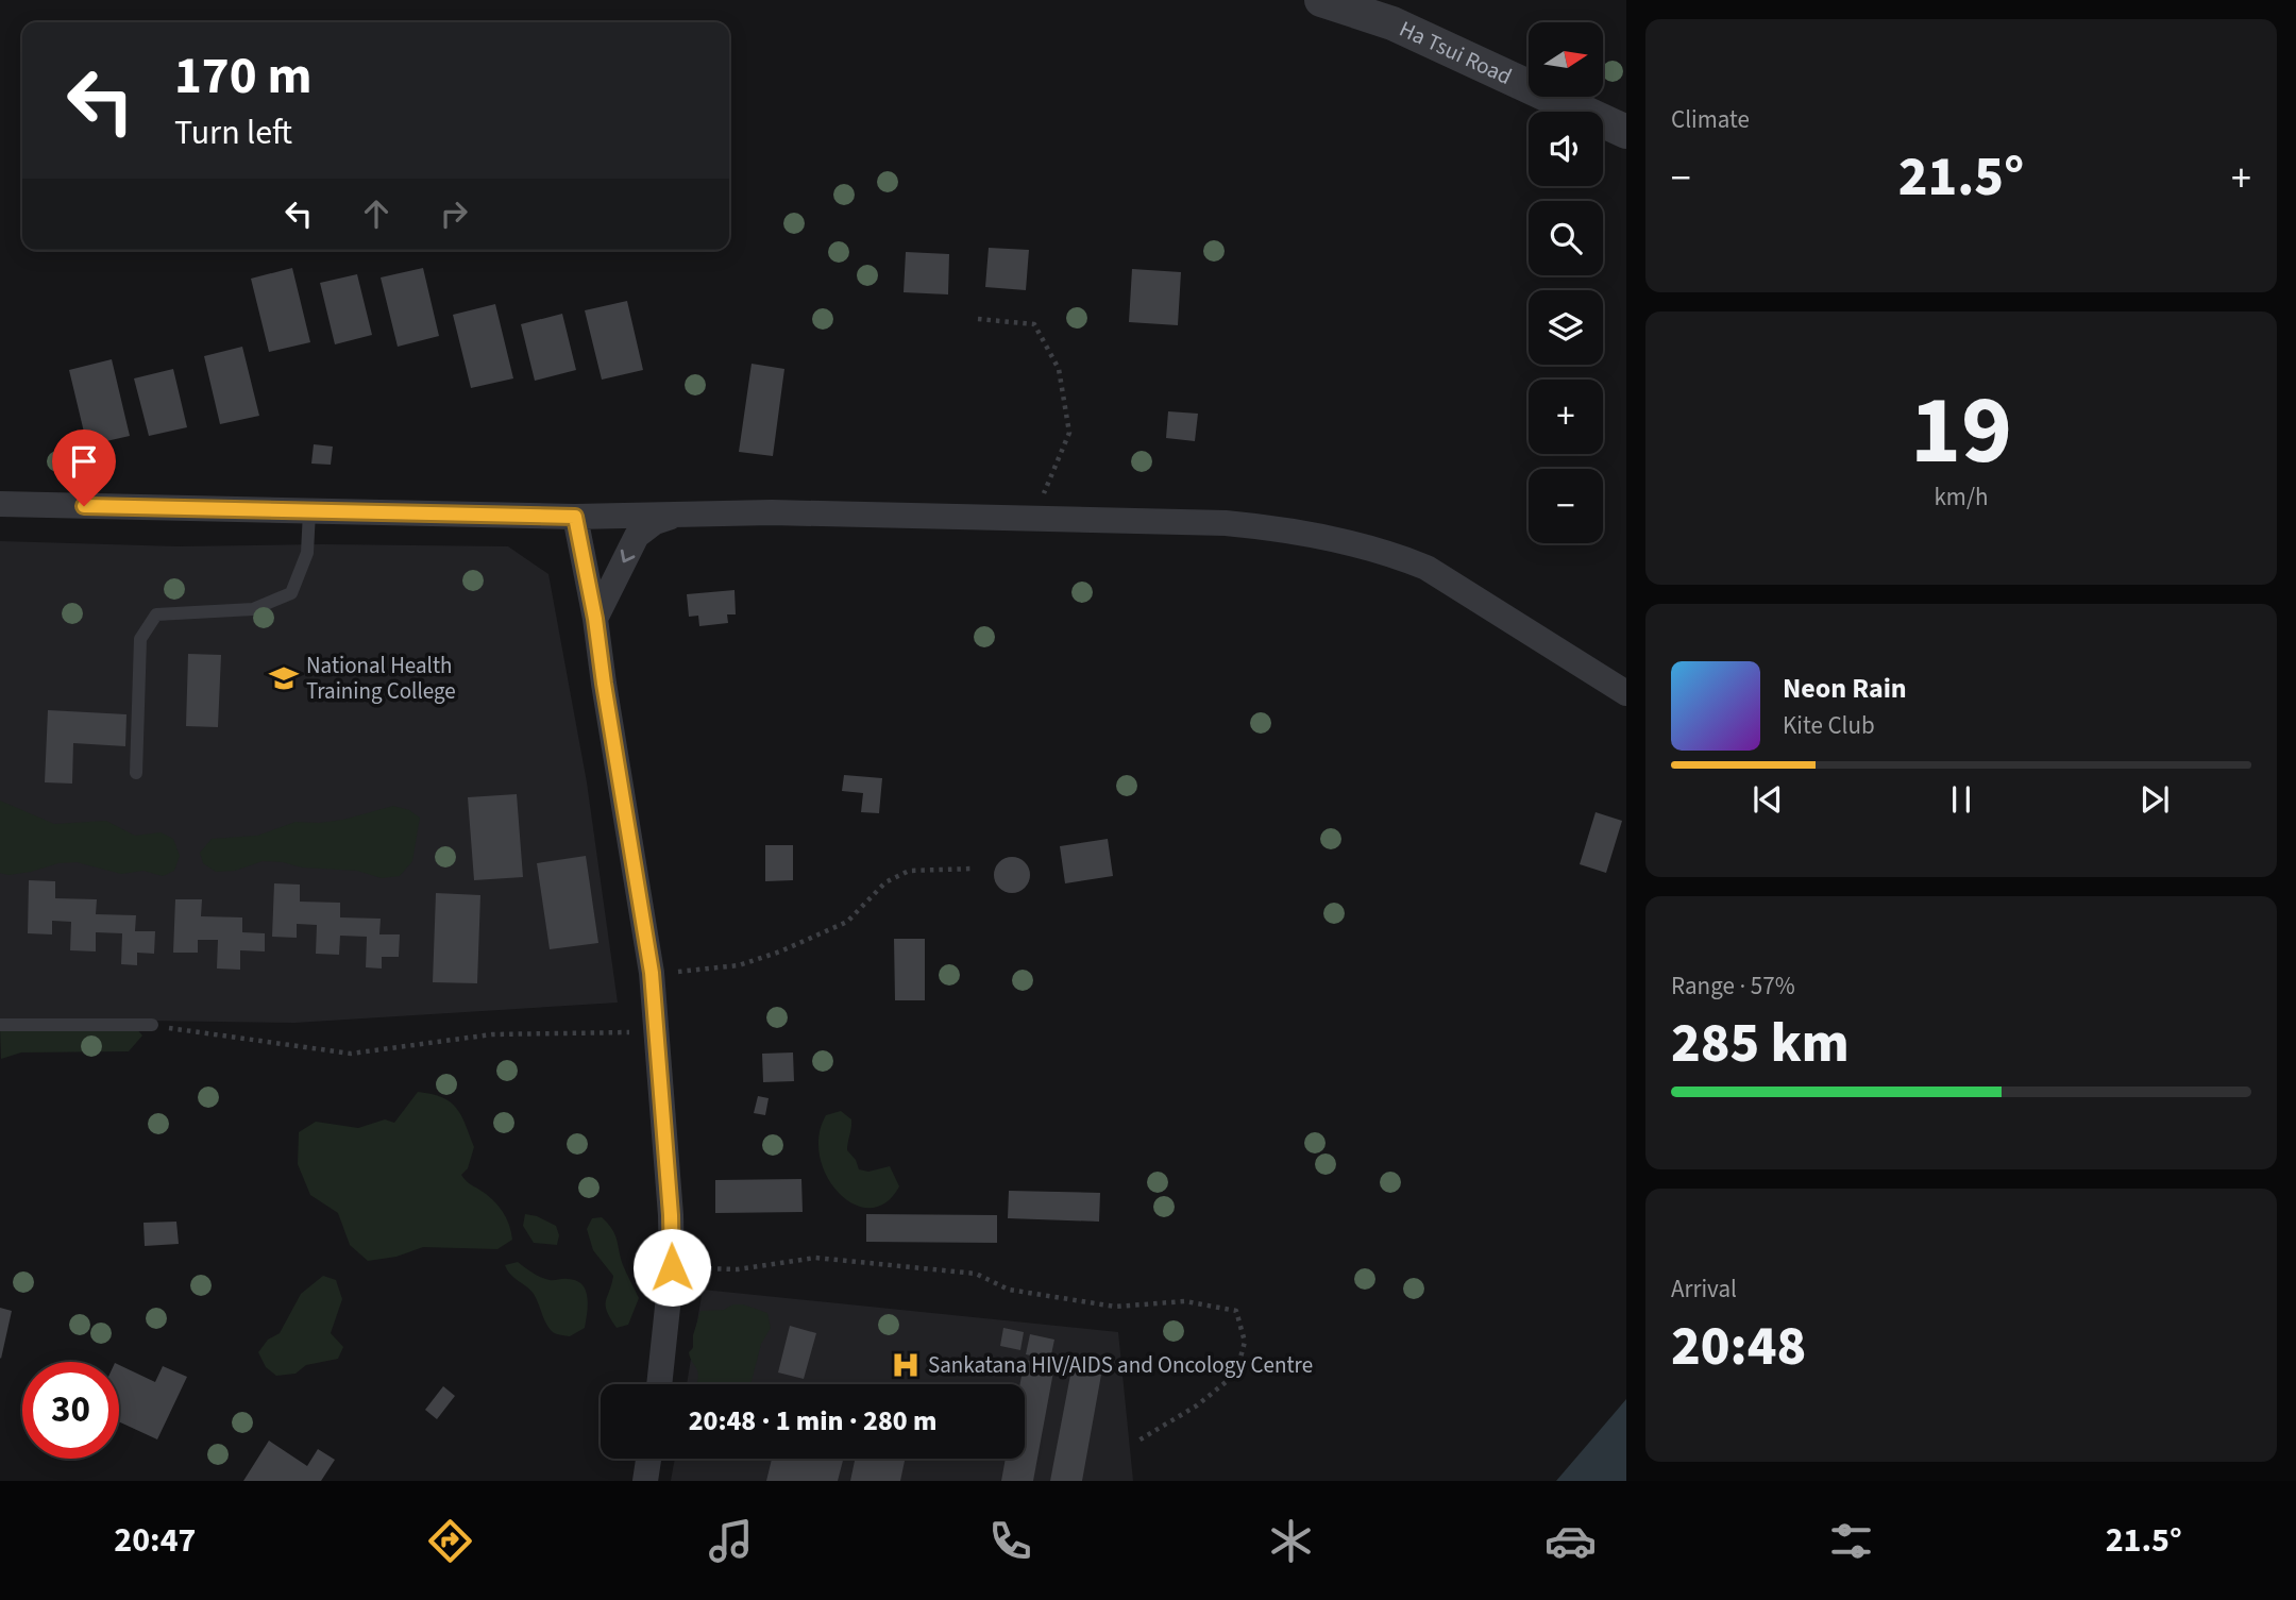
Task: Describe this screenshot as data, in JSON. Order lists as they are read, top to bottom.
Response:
{
  "streets": {
    "street": ["Ha Tsui Road"]
  },
  "places": {
    "school or university": ["National Health Training College"],
    "hospital": ["Sankatana HIV/AIDS and Oncology Centre"]
  },
  "north": "right",
  "page": {
    "tile": [
      "Climate",
      ["19", "km/h"],
      ["Range · 57%", "285 km"],
      ["Arrival", "20:48"]
    ],
    "map_buttons": ["+", "−"],
    "turn": ["170 m", "Turn left"],
    "heat": ["−", "21.5°", "+"],
    "song": ["Neon Rain", "Kite Club"],
    "limit": "30",
    "trip": "20:48 · 1 min · 280 m",
    "tabs": ["20:47", "21.5°"]
  }
}
